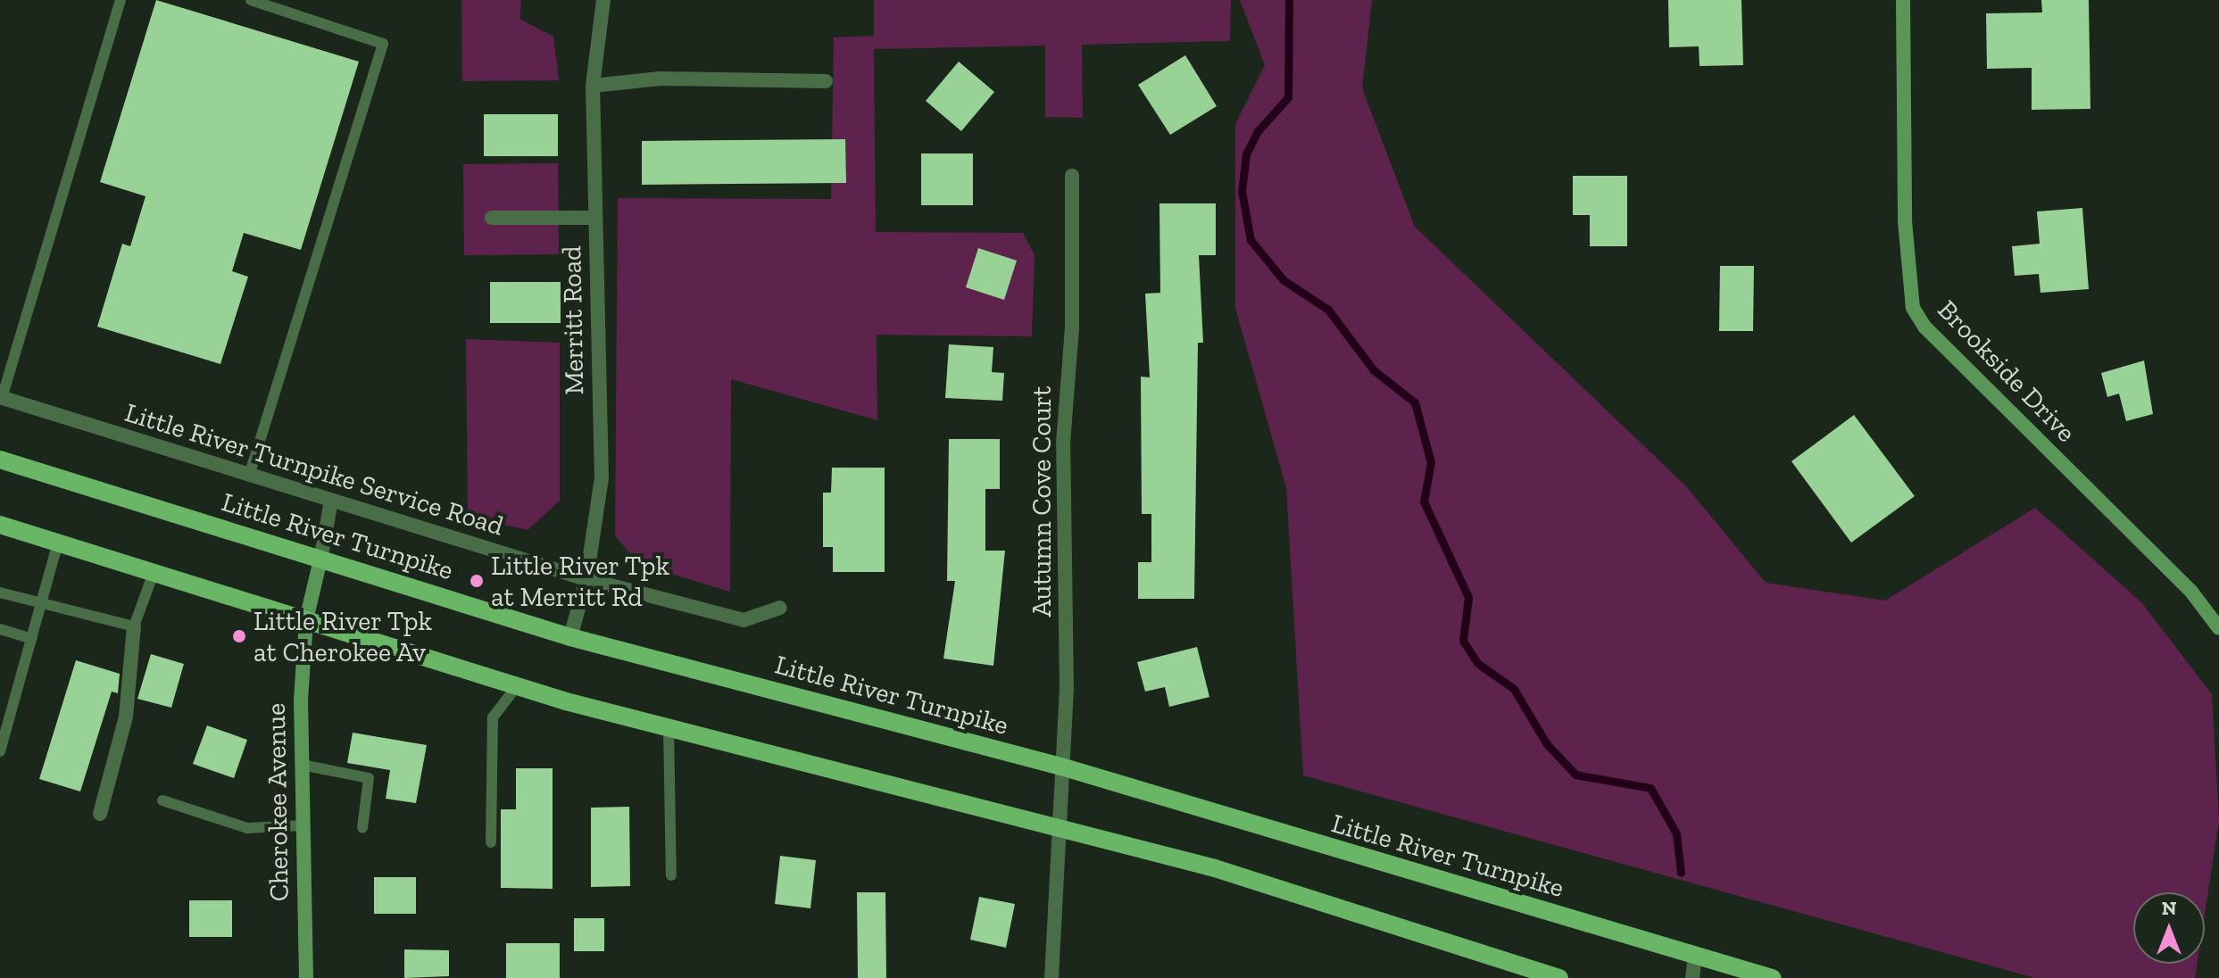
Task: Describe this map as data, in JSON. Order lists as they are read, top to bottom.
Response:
{
  "streets": {
    "main road": ["Little River Turnpike"],
    "street": [
      "Merritt Road",
      "Brookside Drive",
      "Little River Turnpike Service Road",
      "Autumn Cove Court",
      "Cherokee Avenue"
    ]
  },
  "crossings": [
    ["Merritt Road", "Little River Turnpike Service Road"],
    ["Merritt Road", "Little River Turnpike"],
    ["Little River Turnpike Service Road", "Cherokee Avenue"],
    ["Autumn Cove Court", "Little River Turnpike"],
    ["Little River Turnpike", "Cherokee Avenue"]
  ],
  "places": ["Little River Tpk at Merritt Rd", "Little River Tpk at Cherokee Av"],
  "north": "top"
}
